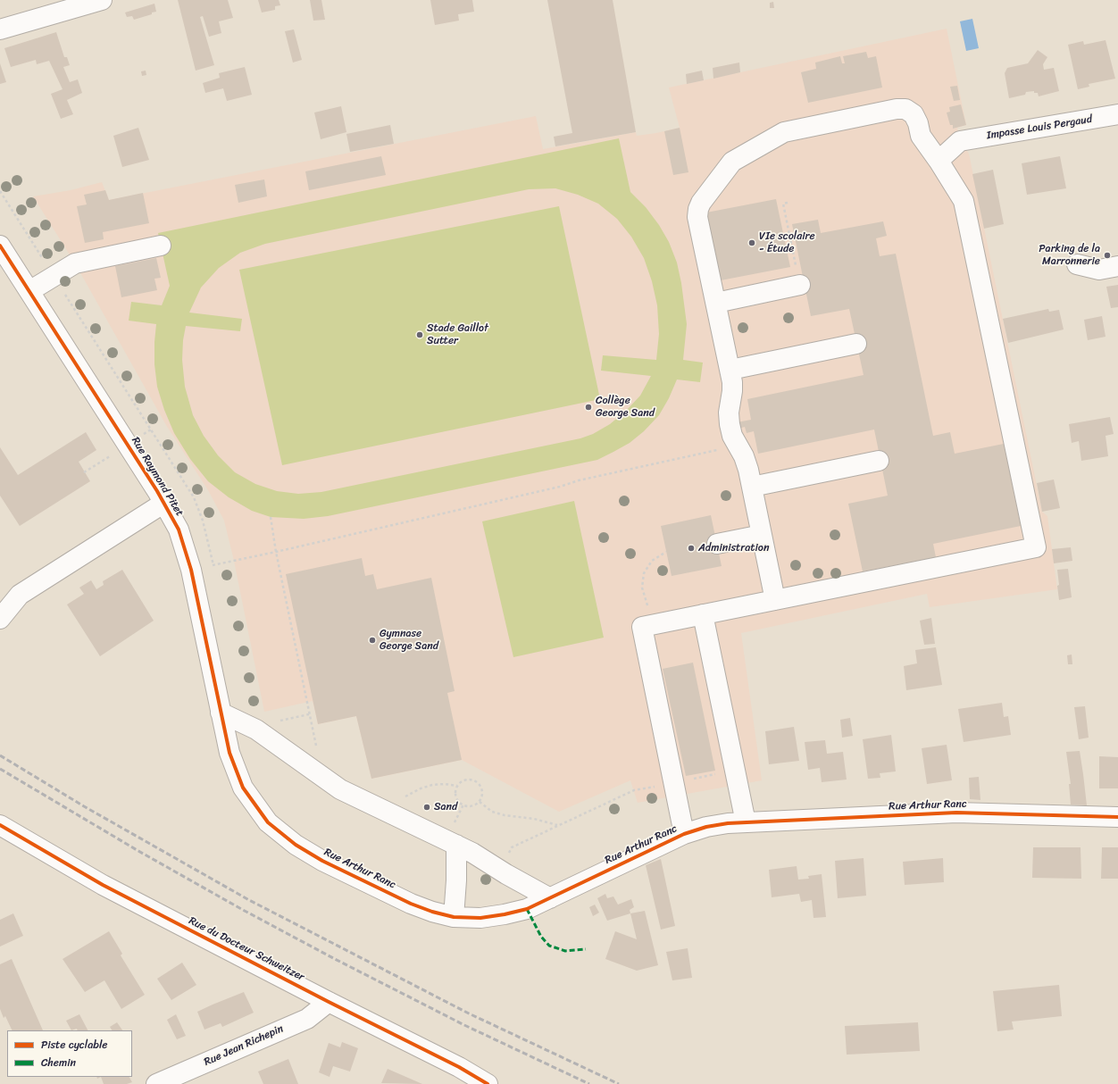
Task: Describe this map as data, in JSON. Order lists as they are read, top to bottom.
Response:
{
  "streets": {
    "street": [
      "Impasse Louis Pergaud",
      "Rue Raymond Pitet",
      "Rue Arthur Ranc",
      "Rue du Docteur Schweitzer",
      "Rue Jean Richepin"
    ]
  },
  "crossings": [
    ["Rue Raymond Pitet", "Rue Arthur Ranc"],
    ["Rue du Docteur Schweitzer", "Rue Jean Richepin"]
  ],
  "places": [
    "VIe scolaire - Étude",
    "Parking de la Marronnerie",
    "Stade Gaillot Sutter",
    "Collège George Sand",
    "Administration",
    "Gymnase George Sand",
    "Sand"
  ],
  "legend": ["Piste cyclable", "Chemin"]
}
